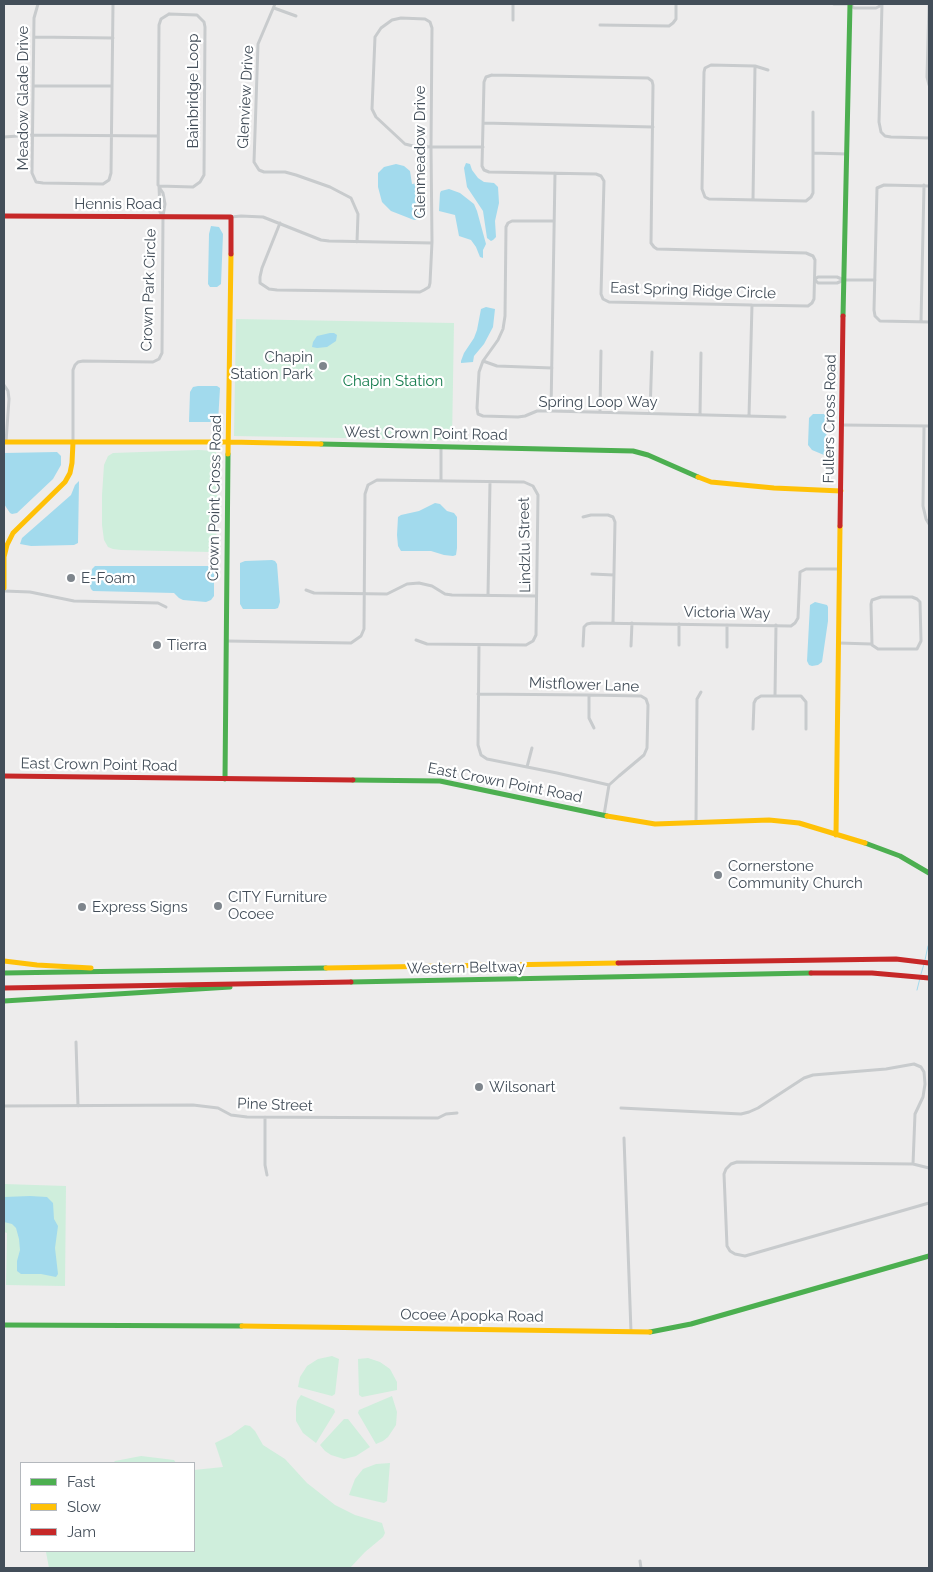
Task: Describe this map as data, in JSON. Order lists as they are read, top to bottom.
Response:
{
  "streets": {
    "main road": [
      "Hennis Road",
      "Crown Park Circle",
      "Fullers Cross Road",
      "West Crown Point Road",
      "Crown Point Cross Road",
      "East Crown Point Road",
      "Western Beltway",
      "Ocoee Apopka Road"
    ],
    "street": [
      "Bainbridge Loop",
      "Glenview Drive",
      "Meadow Glade Drive",
      "Glenmeadow Drive",
      "East Spring Ridge Circle",
      "Spring Loop Way",
      "Lindzlu Street",
      "Victoria Way",
      "Mistflower Lane",
      "Pine Street"
    ]
  },
  "crossings": [
    ["Bainbridge Loop", "Hennis Road"],
    ["Bainbridge Loop", "Crown Park Circle"],
    ["Hennis Road", "Crown Park Circle"],
    ["Hennis Road", "Crown Point Cross Road"],
    ["Crown Park Circle", "West Crown Point Road"],
    ["Fullers Cross Road", "West Crown Point Road"],
    ["Fullers Cross Road", "Victoria Way"],
    ["Fullers Cross Road", "East Crown Point Road"],
    ["West Crown Point Road", "Crown Point Cross Road"],
    ["Crown Point Cross Road", "East Crown Point Road"]
  ],
  "parks": ["Chapin Station"],
  "places": [
    "Chapin Station Park",
    "E-Foam",
    "Tierra",
    "Cornerstone Community Church",
    "CITY Furniture Ocoee",
    "Express Signs",
    "Wilsonart"
  ],
  "legend": ["Fast", "Slow", "Jam"]
}
